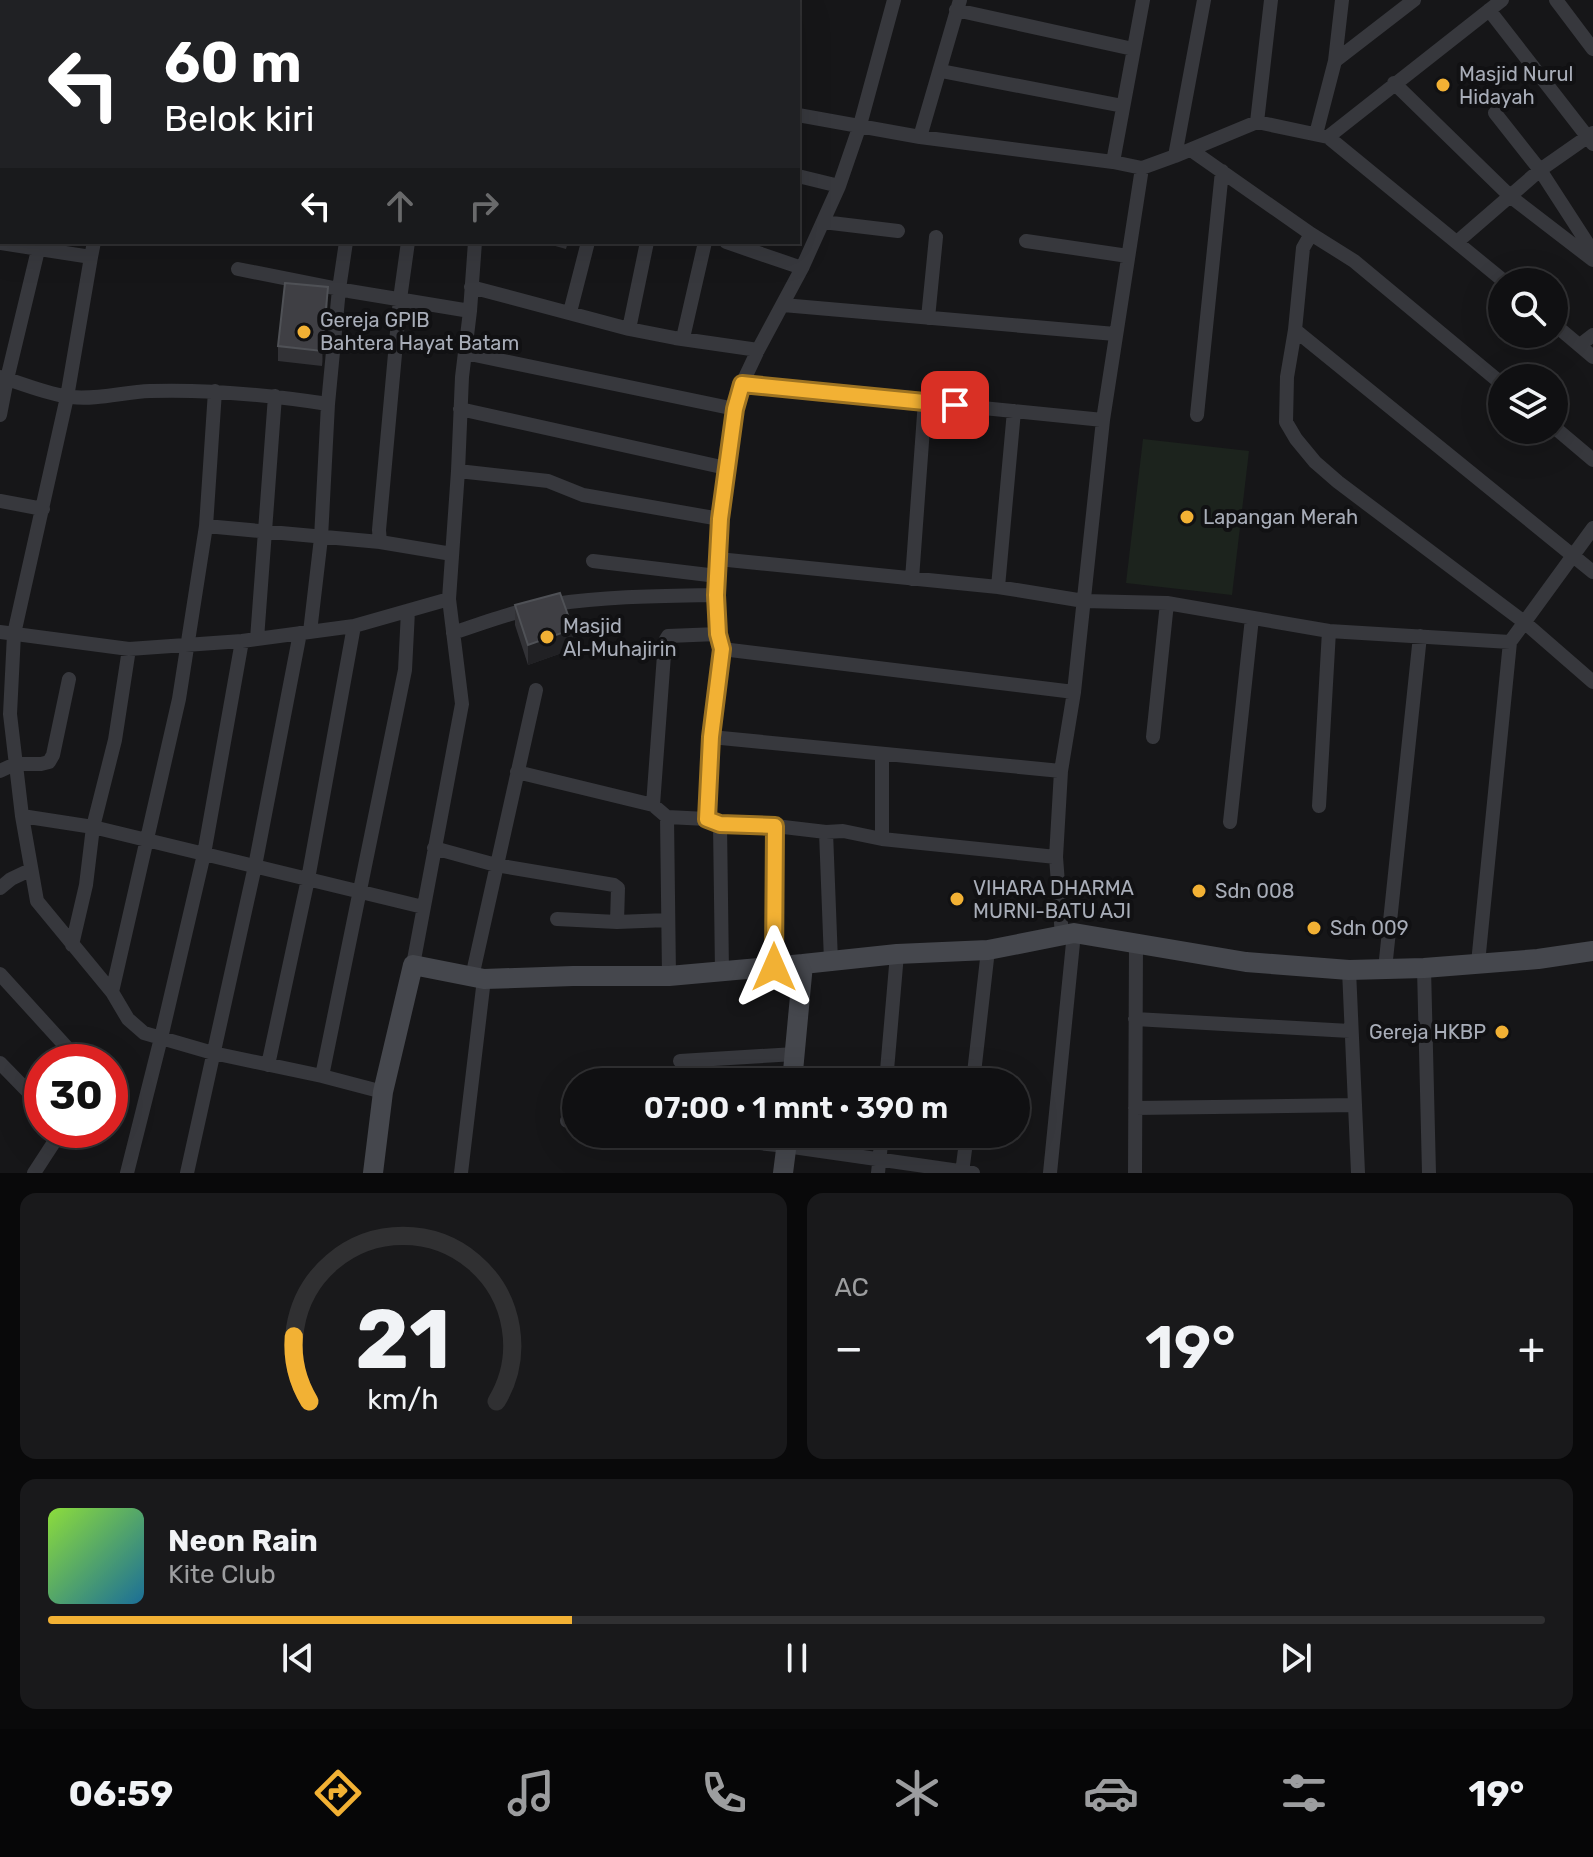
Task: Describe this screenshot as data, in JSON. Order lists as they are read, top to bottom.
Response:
{
  "places": [
    "Masjid Nurul Hidayah",
    "Gereja GPIB Bahtera Hayat Batam",
    "Lapangan Merah",
    "Masjid Al-Muhajirin",
    "Sdn 008",
    "VIHARA DHARMA MURNI-BATU AJI",
    "Sdn 009",
    "Gereja HKBP"
  ],
  "page": {
    "turn": ["60 m", "Belok kiri"],
    "limit": "30",
    "trip": "07:00 · 1 mnt · 390 m",
    "tile": "AC",
    "heat": ["−", "19°", "+"],
    "song": ["Neon Rain", "Kite Club"],
    "tabs": ["06:59", "19°"],
    "gauge": ["21", "km/h"]
  }
}
